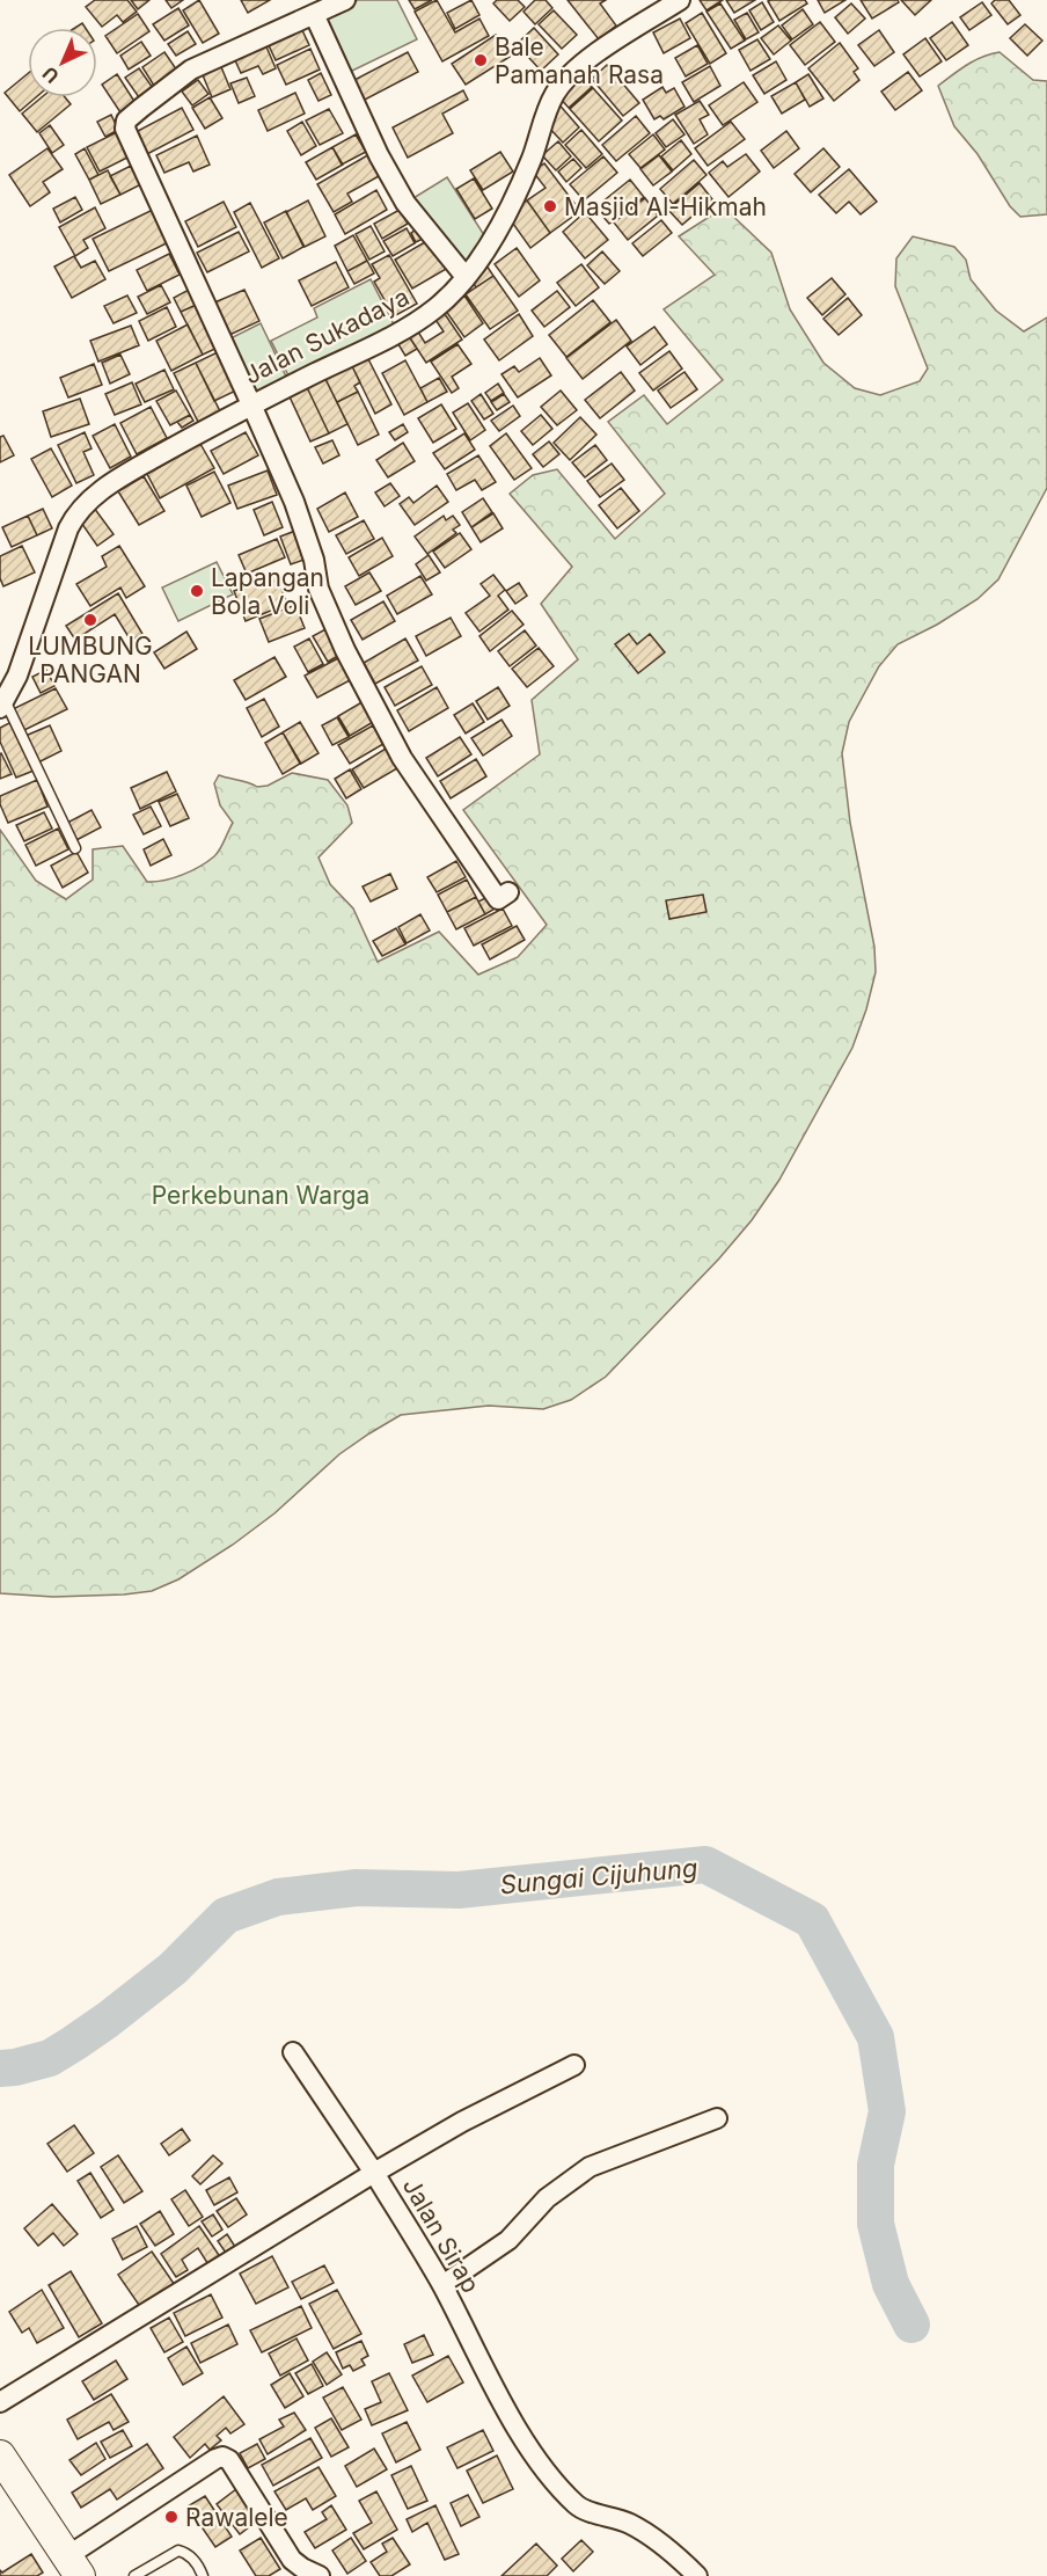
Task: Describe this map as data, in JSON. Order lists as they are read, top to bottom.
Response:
{
  "streets": {
    "street": ["Jalan Sukadaya", "Jalan Sirap"]
  },
  "water": ["Sungai Cijuhung"],
  "parks": ["Perkebunan Warga"],
  "places": [
    "Bale Pamanah Rasa",
    "Masjid Al-Hikmah",
    "Lapangan Bola Voli",
    "LUMBUNG PANGAN",
    "Rawalele"
  ],
  "north": "bottom left"
}
